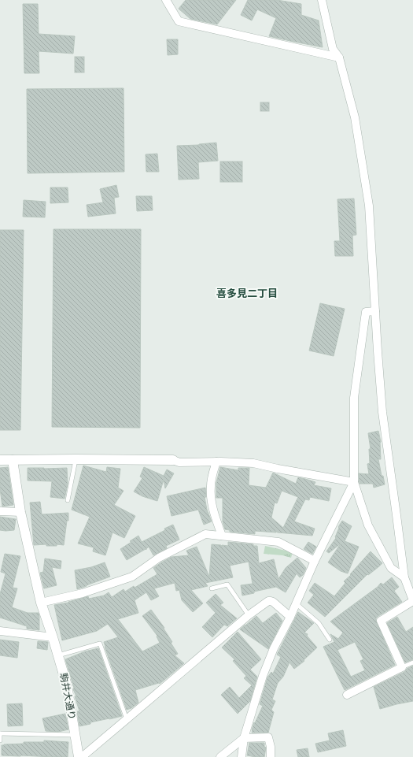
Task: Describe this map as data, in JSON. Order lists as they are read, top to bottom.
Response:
{
  "streets": {
    "street": ["駒井大通り"]
  },
  "districts": ["喜多見二丁目"]
}
